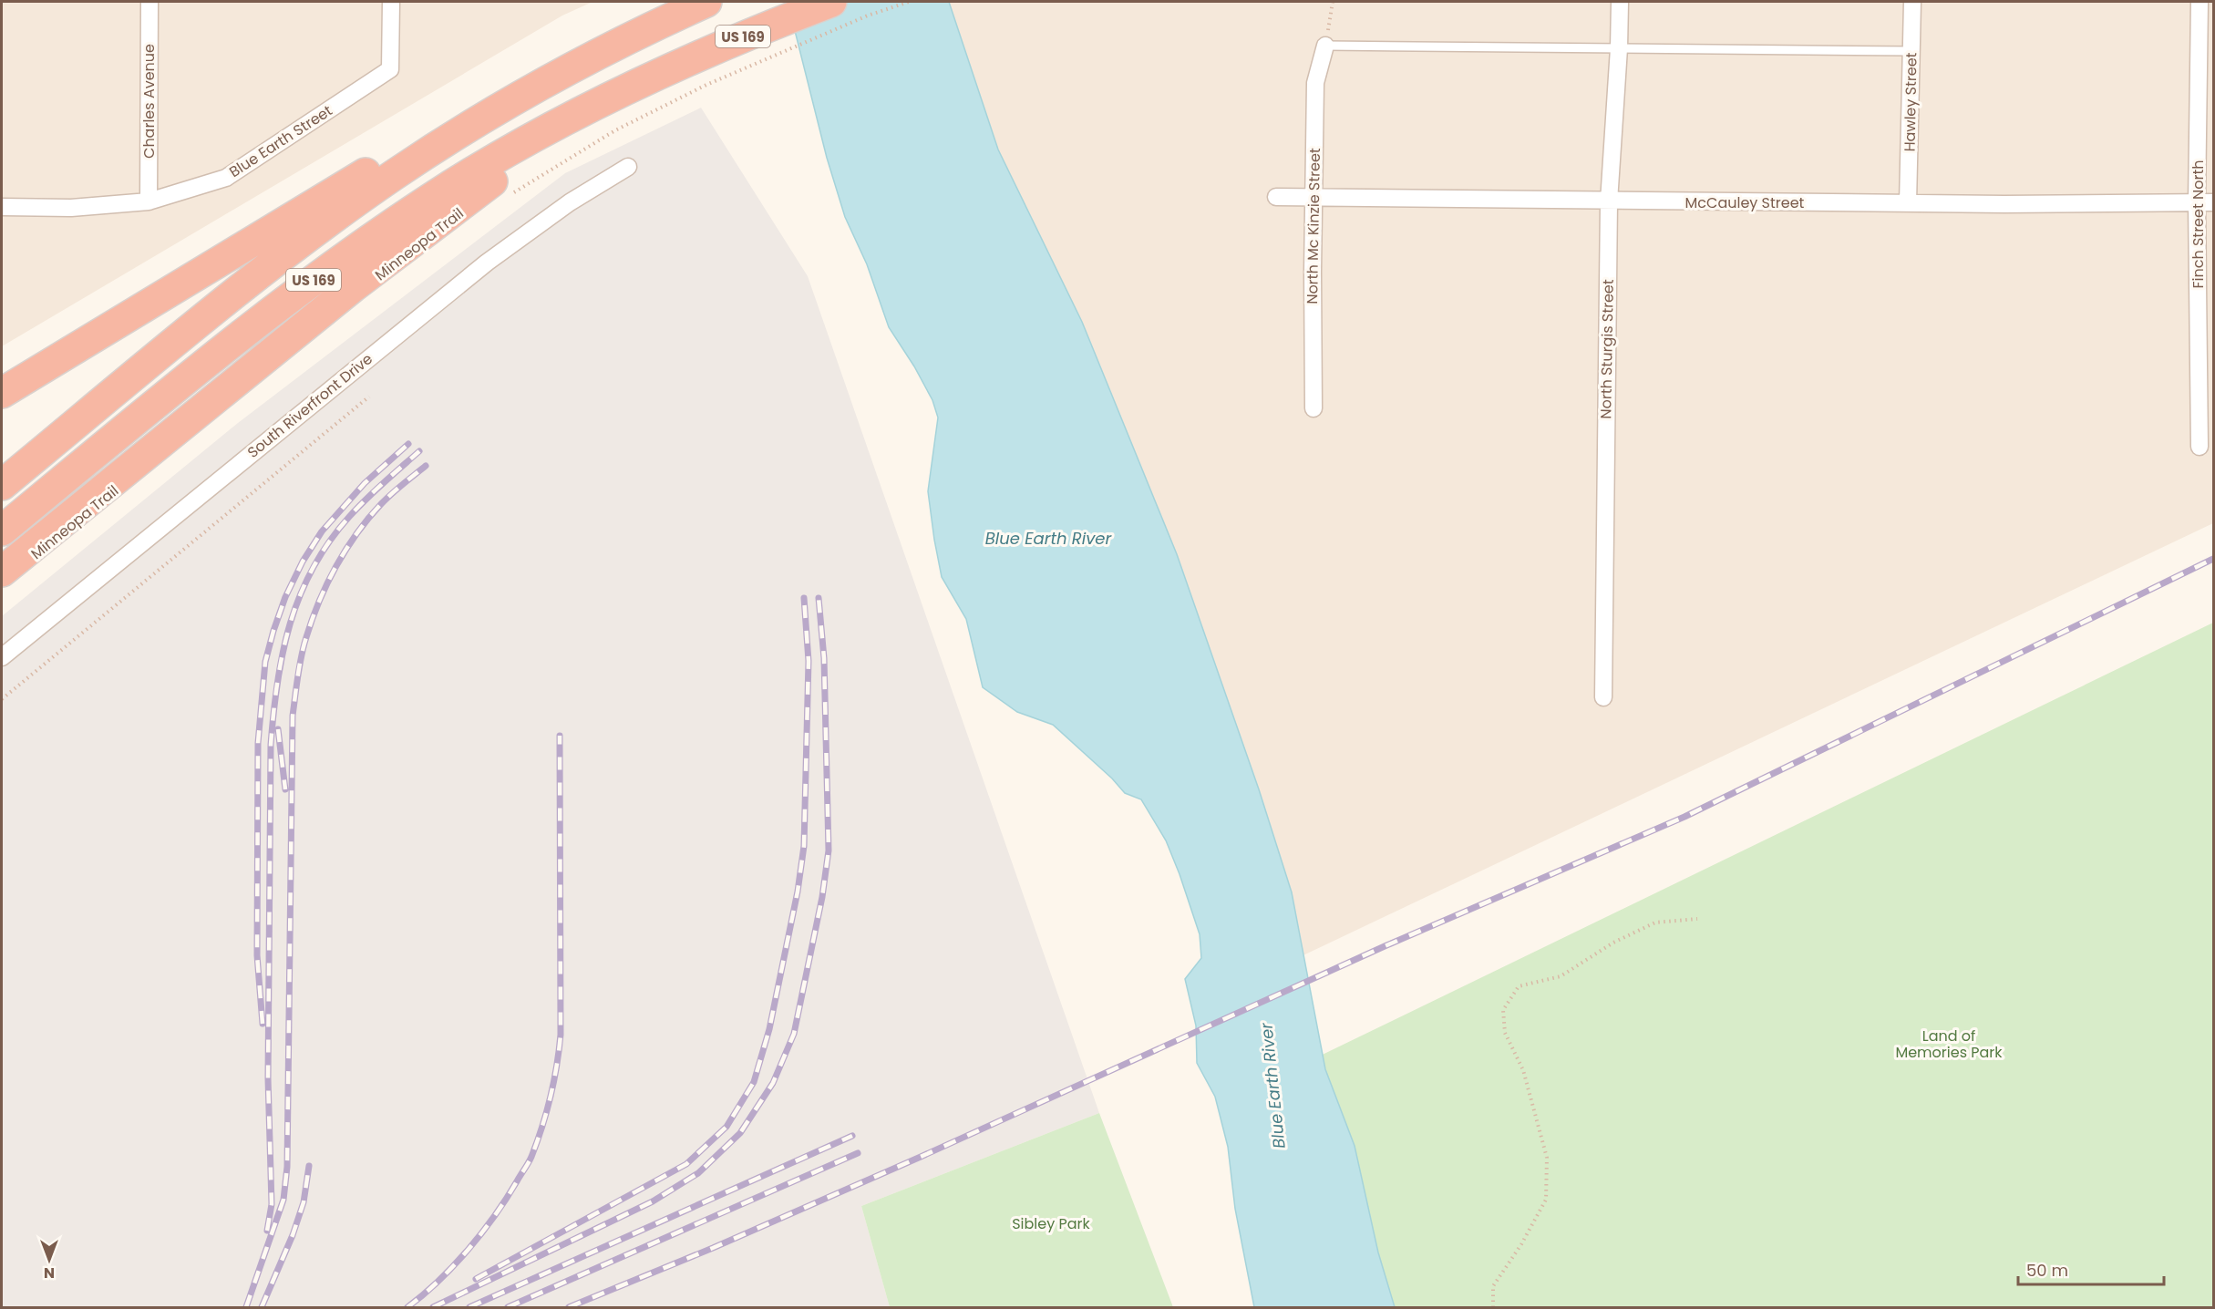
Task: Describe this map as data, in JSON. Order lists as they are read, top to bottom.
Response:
{
  "streets": {
    "highway": ["US 169"],
    "street": [
      "Charles Avenue",
      "Hawley Street",
      "Blue Earth Street",
      "McCauley Street",
      "Finch Street North",
      "North Mc Kinzie Street",
      "North Sturgis Street",
      "South Riverfront Drive"
    ]
  },
  "crossings": [
    ["Charles Avenue", "Blue Earth Street"],
    ["Hawley Street", "McCauley Street"],
    ["McCauley Street", "Finch Street North"],
    ["McCauley Street", "North Mc Kinzie Street"],
    ["McCauley Street", "North Sturgis Street"]
  ],
  "water": ["Blue Earth River"],
  "parks": ["Land of Memories Park", "Sibley Park"],
  "scale_bar": "50 m",
  "north": "bottom"
}
